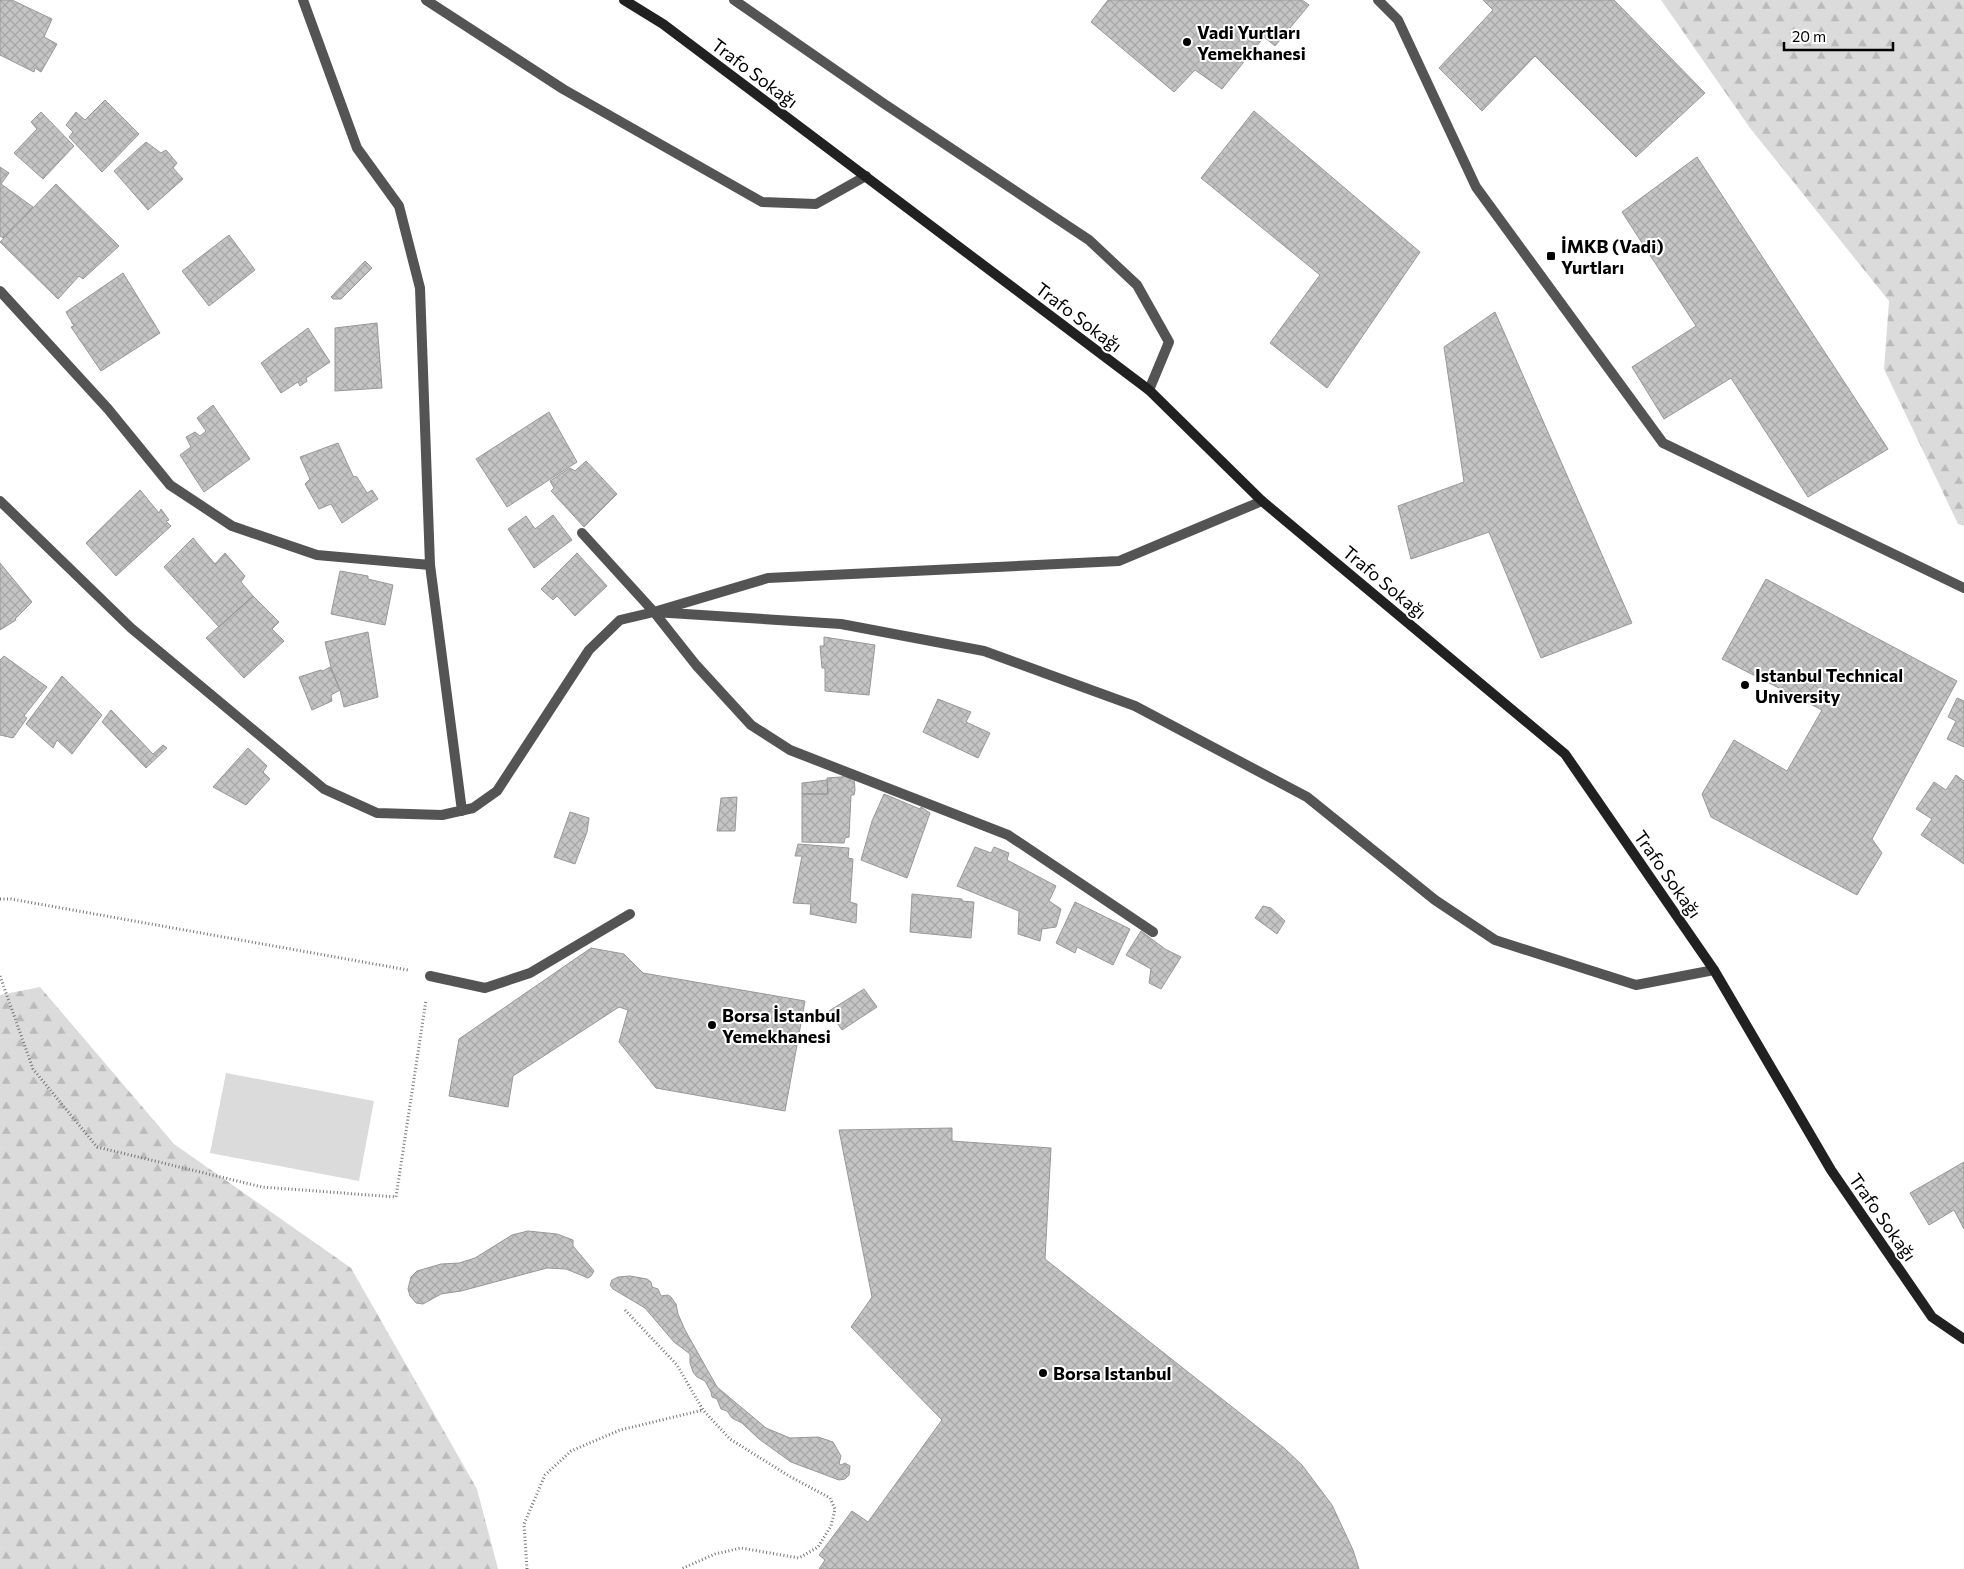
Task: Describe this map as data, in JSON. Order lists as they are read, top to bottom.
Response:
{
  "streets": {
    "street": ["Trafo Sokağı"]
  },
  "places": {
    "other": [
      "Vadi Yurtları Yemekhanesi",
      "Istanbul Technical University",
      "Borsa İstanbul Yemekhanesi",
      "Borsa Istanbul"
    ],
    "transit": ["İMKB (Vadi) Yurtları"]
  },
  "scale_bar": "20 m"
}
